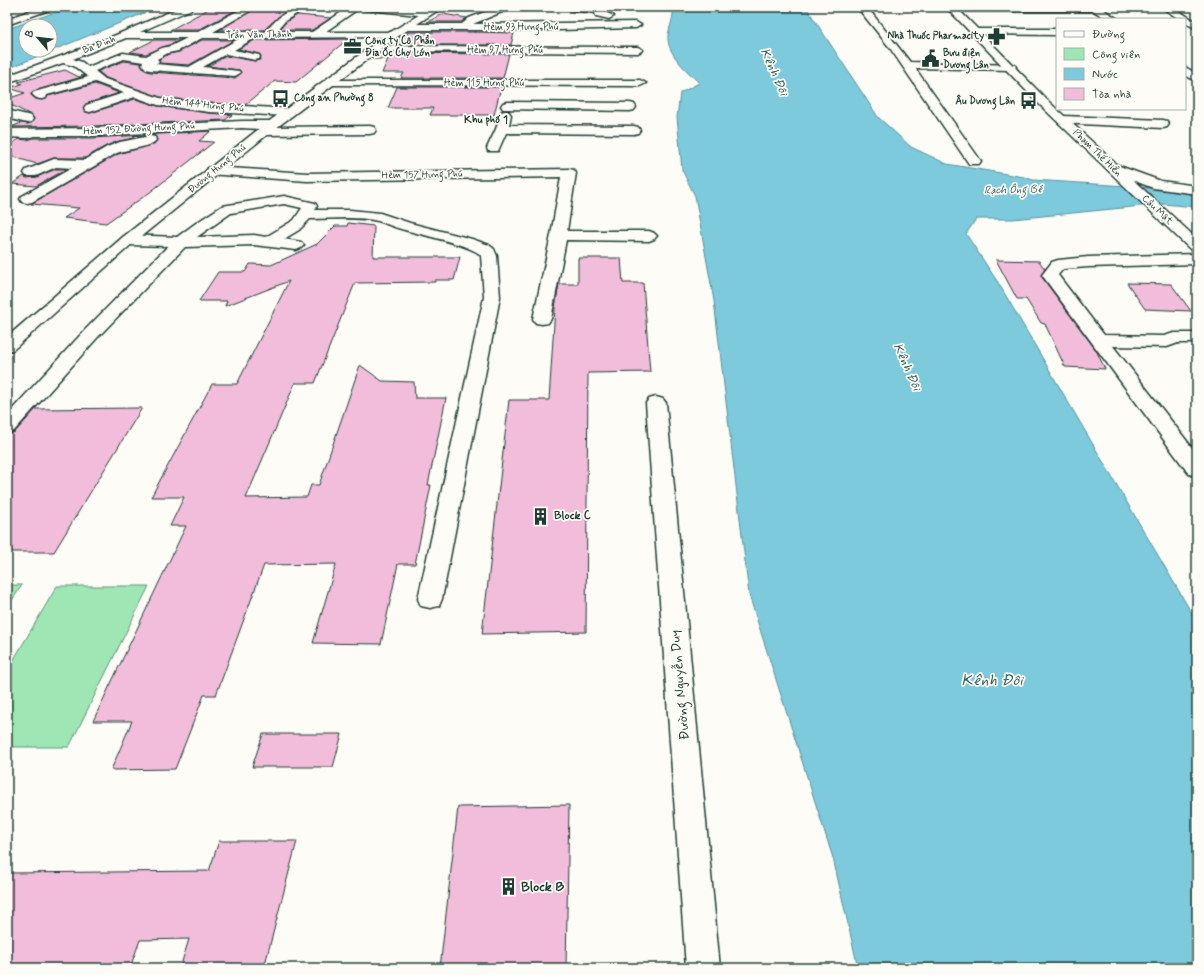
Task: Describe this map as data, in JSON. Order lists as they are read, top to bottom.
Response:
{
  "streets": {
    "main road": [
      "Hẻm 93 Hưng Phú",
      "Trần Văn Thành",
      "Ba Đình",
      "Hẻm 97 Hưng Phú",
      "Hẻm 115 Hưng Phú",
      "Hẻm 144 Hưng Phú",
      "Hẻm 152 Đường Hưng Phú",
      "Phạm Thế Hiển",
      "Đường Hưng Phú",
      "Hẻm 157 Hưng Phú",
      "Cầu Mật",
      "Đường Nguyễn Duy"
    ]
  },
  "crossings": [
    ["Hẻm 93 Hưng Phú", "Đường Hưng Phú"],
    ["Trần Văn Thành", "Ba Đình"],
    ["Trần Văn Thành", "Đường Hưng Phú"],
    ["Ba Đình", "Hẻm 144 Hưng Phú"],
    ["Hẻm 97 Hưng Phú", "Đường Hưng Phú"],
    ["Hẻm 115 Hưng Phú", "Đường Hưng Phú"],
    ["Hẻm 144 Hưng Phú", "Đường Hưng Phú"],
    ["Hẻm 152 Đường Hưng Phú", "Đường Hưng Phú"],
    ["Phạm Thế Hiển", "Cầu Mật"],
    ["Đường Hưng Phú", "Hẻm 157 Hưng Phú"]
  ],
  "districts": ["Khu phố 1"],
  "water": ["Kênh Đôi", "Rạch Ông Bé"],
  "places": {
    "pharmacy": ["Nhà Thuốc Pharmacity"],
    "office": ["Công ty Cô Phần Địa Ốc Chợ Lớn"],
    "public building": ["Bưu điện Dương Lân"],
    "bus stop": ["Công an Phường 8", "Âu Dương Lân"],
    "building": ["Block C", "Block B"]
  },
  "legend": [
    "Đường",
    "Công viên",
    "Nước",
    "Tòa nhà"
  ],
  "north": "top left"
}
